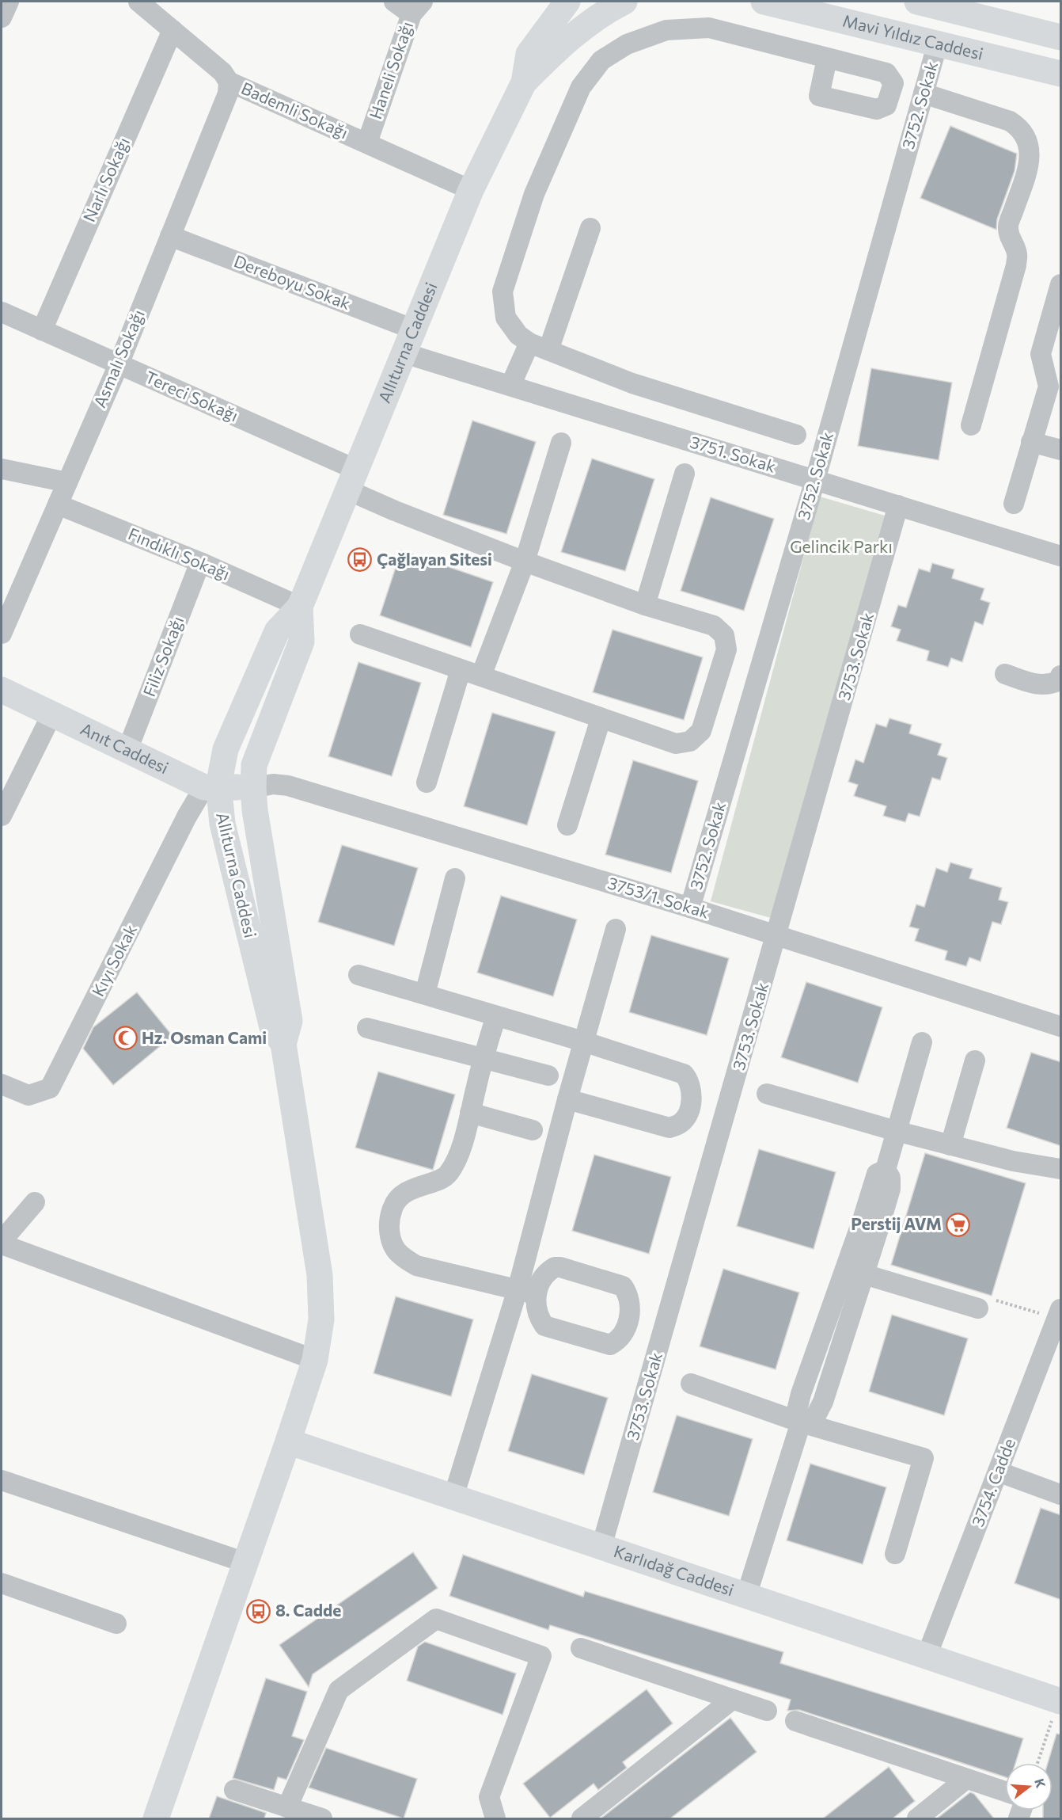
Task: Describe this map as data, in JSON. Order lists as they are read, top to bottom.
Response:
{
  "streets": {
    "main road": [
      "Mavi Yıldız Caddesi",
      "Allıturna Caddesi",
      "Anıt Caddesi",
      "Karlıdağ Caddesi"
    ],
    "street": [
      "Haneli Sokağı",
      "3752. Sokak",
      "Bademli Sokağı",
      "Narlı Sokağı",
      "Dereboyu Sokak",
      "Asmalı Sokağı",
      "Tereci Sokağı",
      "3751. Sokak",
      "Fındıklı Sokağı",
      "Filiz Sokağı",
      "3753. Sokak",
      "3753/1. Sokak",
      "Kıyı Sokak",
      "3754. Cadde"
    ]
  },
  "crossings": [
    ["Mavi Yıldız Caddesi", "3752. Sokak"],
    ["Haneli Sokağı", "Bademli Sokağı"],
    ["3752. Sokak", "3751. Sokak"],
    ["3752. Sokak", "3753/1. Sokak"],
    ["Bademli Sokağı", "Narlı Sokağı"],
    ["Bademli Sokağı", "Allıturna Caddesi"],
    ["Bademli Sokağı", "Asmalı Sokağı"],
    ["Narlı Sokağı", "Tereci Sokağı"],
    ["Dereboyu Sokak", "Allıturna Caddesi"],
    ["Dereboyu Sokak", "Asmalı Sokağı"],
    ["Allıturna Caddesi", "Tereci Sokağı"],
    ["Allıturna Caddesi", "3751. Sokak"],
    ["Allıturna Caddesi", "Fındıklı Sokağı"],
    ["Allıturna Caddesi", "Anıt Caddesi"],
    ["Allıturna Caddesi", "3753/1. Sokak"],
    ["Allıturna Caddesi", "Kıyı Sokak"],
    ["Asmalı Sokağı", "Tereci Sokağı"],
    ["Asmalı Sokağı", "Fındıklı Sokağı"],
    ["3751. Sokak", "3753. Sokak"],
    ["Fındıklı Sokağı", "Filiz Sokağı"],
    ["Filiz Sokağı", "Anıt Caddesi"],
    ["3753. Sokak", "3753/1. Sokak"],
    ["3753. Sokak", "Karlıdağ Caddesi"],
    ["Anıt Caddesi", "3753/1. Sokak"],
    ["Anıt Caddesi", "Kıyı Sokak"],
    ["3754. Cadde", "Karlıdağ Caddesi"]
  ],
  "parks": ["Gelincik Parkı"],
  "places": {
    "bus stop": ["Çağlayan Sitesi", "8. Cadde"],
    "mosque": ["Hz. Osman Cami"],
    "supermarket": ["Perstij AVM"]
  },
  "north": "right"
}
